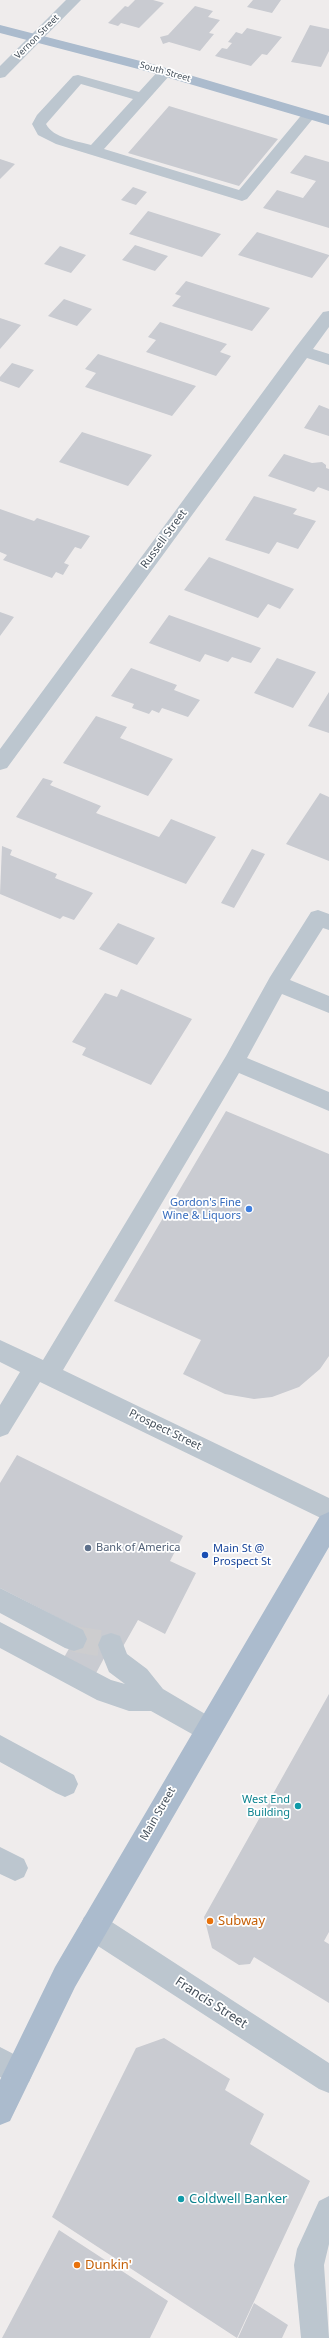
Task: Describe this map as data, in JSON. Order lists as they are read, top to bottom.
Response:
{
  "streets": {
    "main road": ["South Street", "Main Street"],
    "street": [
      "Vernon Street",
      "Russell Street",
      "Prospect Street",
      "Francis Street"
    ]
  },
  "crossings": [
    ["Vernon Street", "South Street"],
    ["Main Street", "Francis Street"]
  ],
  "places": [
    "Gordon's Fine Wine & Liquors",
    "Bank of America",
    "Main St @ Prospect St",
    "West End Building",
    "Subway",
    "Coldwell Banker",
    "Dunkin'"
  ]
}
